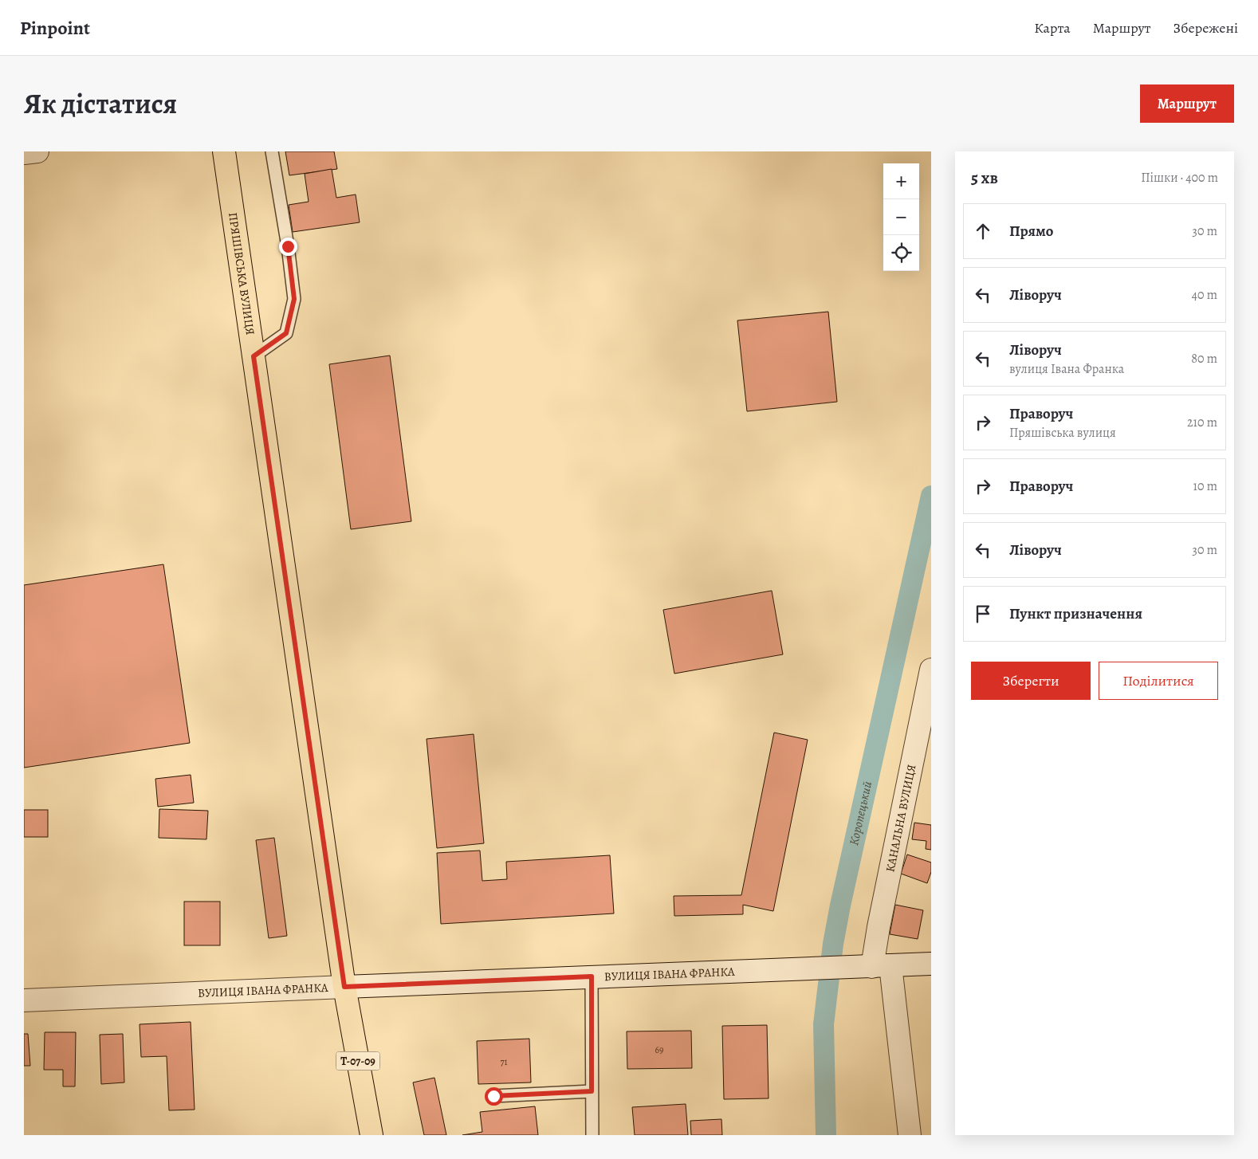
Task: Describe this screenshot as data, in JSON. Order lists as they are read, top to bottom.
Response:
{
  "streets": {
    "main road": ["ПРЯШІВСЬКА ВУЛИЦЯ", "Т-07-09"],
    "street": ["КАНАЛЬНА ВУЛИЦЯ", "ВУЛИЦЯ ІВАНА ФРАНКА"]
  },
  "crossings": [
    ["ПРЯШІВСЬКА ВУЛИЦЯ", "ВУЛИЦЯ ІВАНА ФРАНКА"],
    ["ПРЯШІВСЬКА ВУЛИЦЯ", "Т-07-09"],
    ["КАНАЛЬНА ВУЛИЦЯ", "ВУЛИЦЯ ІВАНА ФРАНКА"],
    ["ВУЛИЦЯ ІВАНА ФРАНКА", "Т-07-09"]
  ],
  "water": ["Коропецький"],
  "house_numbers": ["69", "71"],
  "page": {
    "header": "Pinpoint",
    "nav": ["Карта", "Маршрут", "Збережені"],
    "title": "Як дістатися",
    "buttons": [
      "Маршрут",
      ["Зберегти", "Поділитися"]
    ],
    "heading": ["5 хв", "Пішки · 400 m"],
    "map_buttons": ["+", "−"],
    "list": [
      ["Прямо", "30 m"],
      ["Ліворуч", "40 m"],
      ["Ліворуч", "вулиця Івана Франка", "80 m"],
      ["Праворуч", "Пряшівська вулиця", "210 m"],
      ["Праворуч", "10 m"],
      ["Ліворуч", "30 m"],
      "Пункт призначення"
    ]
  }
}
